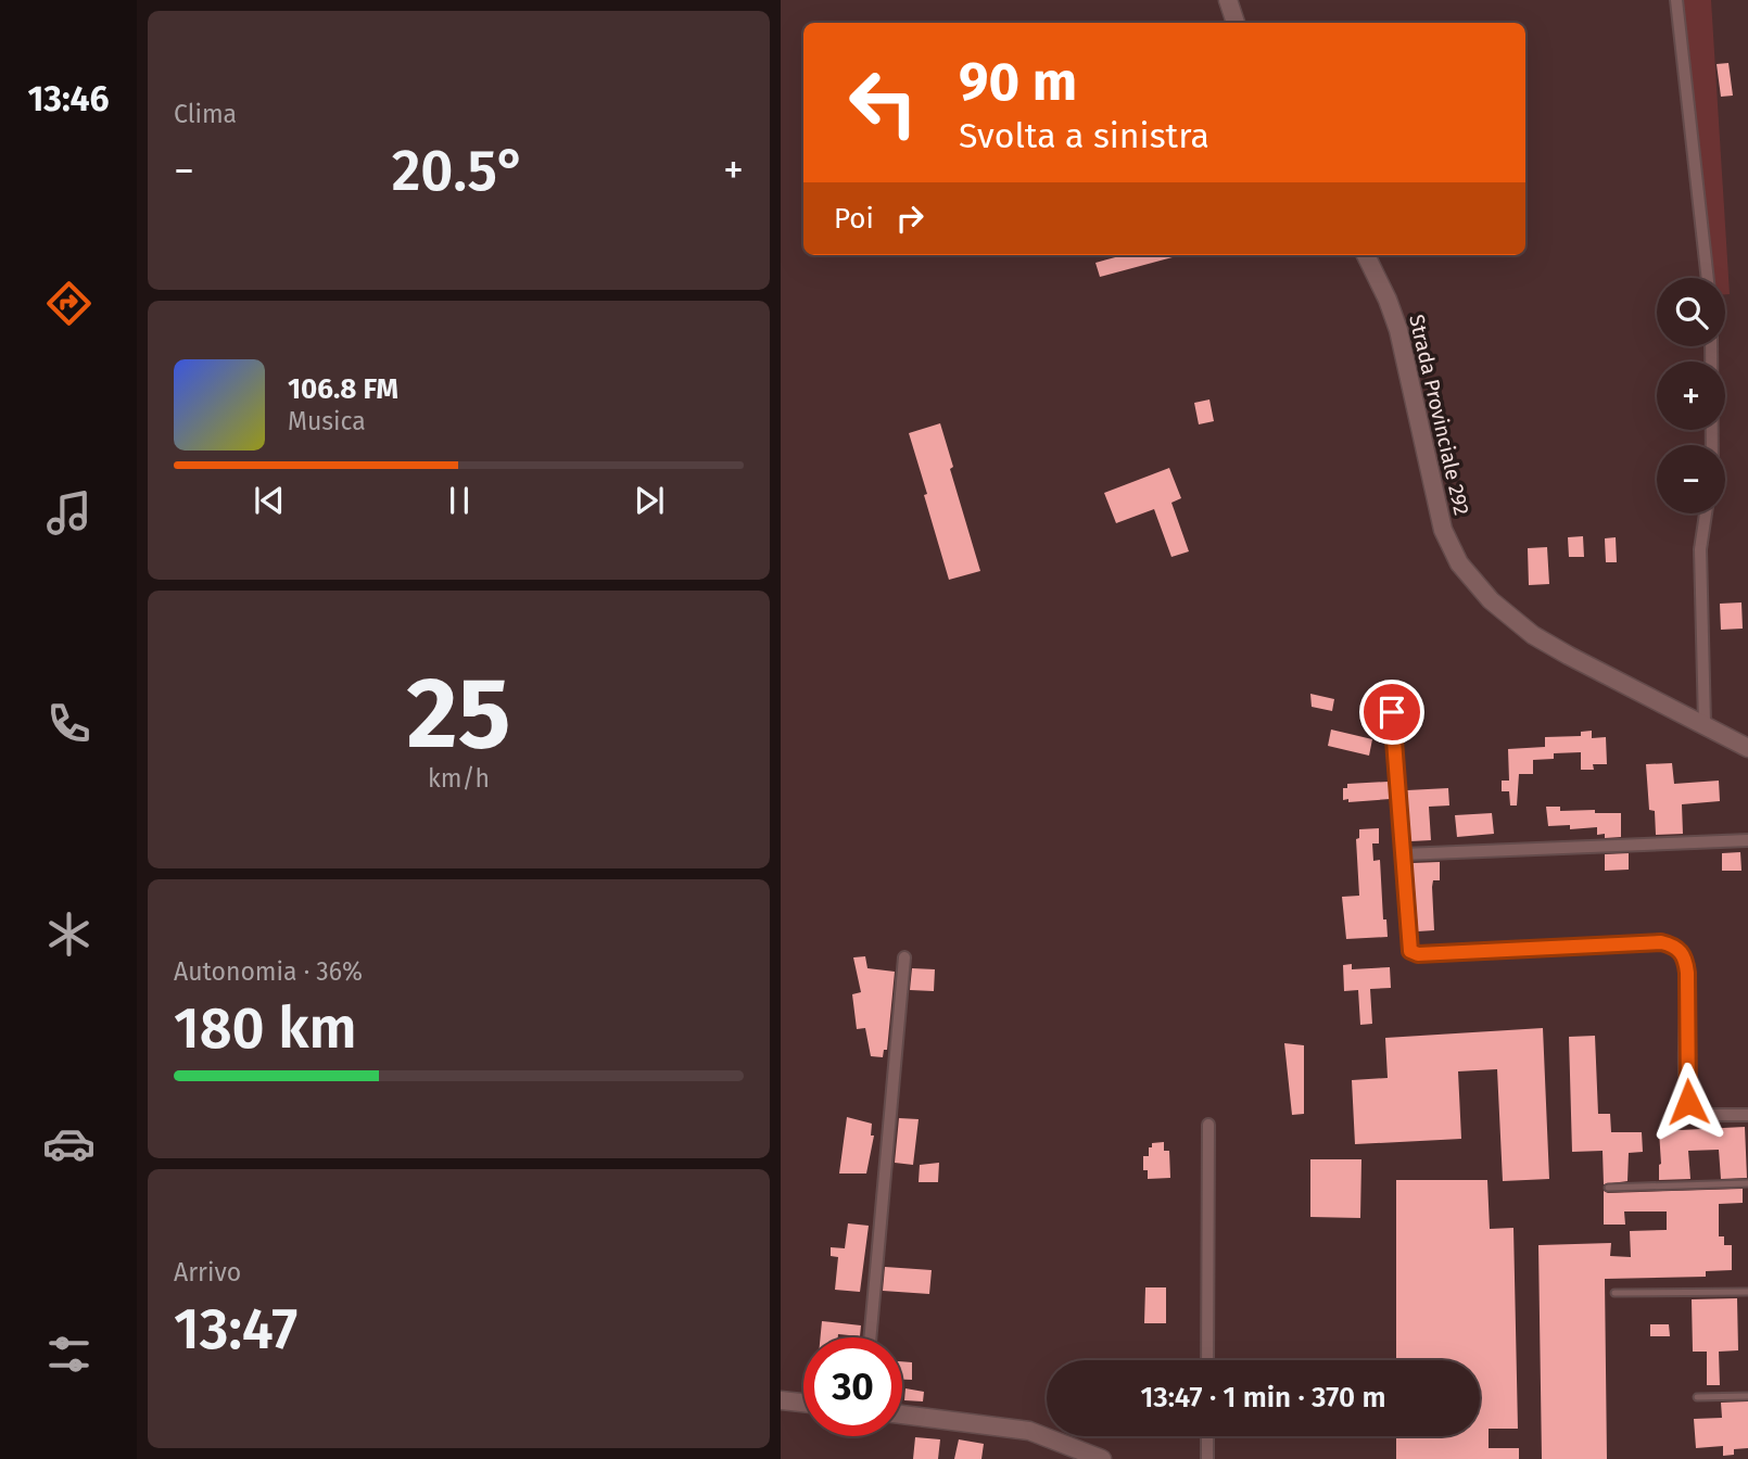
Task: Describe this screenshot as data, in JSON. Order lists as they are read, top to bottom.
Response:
{
  "streets": {
    "street": ["Strada Provinciale 292"]
  },
  "page": {
    "tabs": "13:46",
    "tile": [
      "Clima",
      ["25", "km/h"],
      ["Autonomia · 36%", "180 km"],
      ["Arrivo", "13:47"]
    ],
    "turn": ["90 m", "Svolta a sinistra"],
    "heat": ["−", "20.5°", "+"],
    "then": "Poi",
    "map_buttons": ["+", "−"],
    "song": ["106.8 FM", "Musica"],
    "limit": "30",
    "trip": "13:47 · 1 min · 370 m"
  }
}
